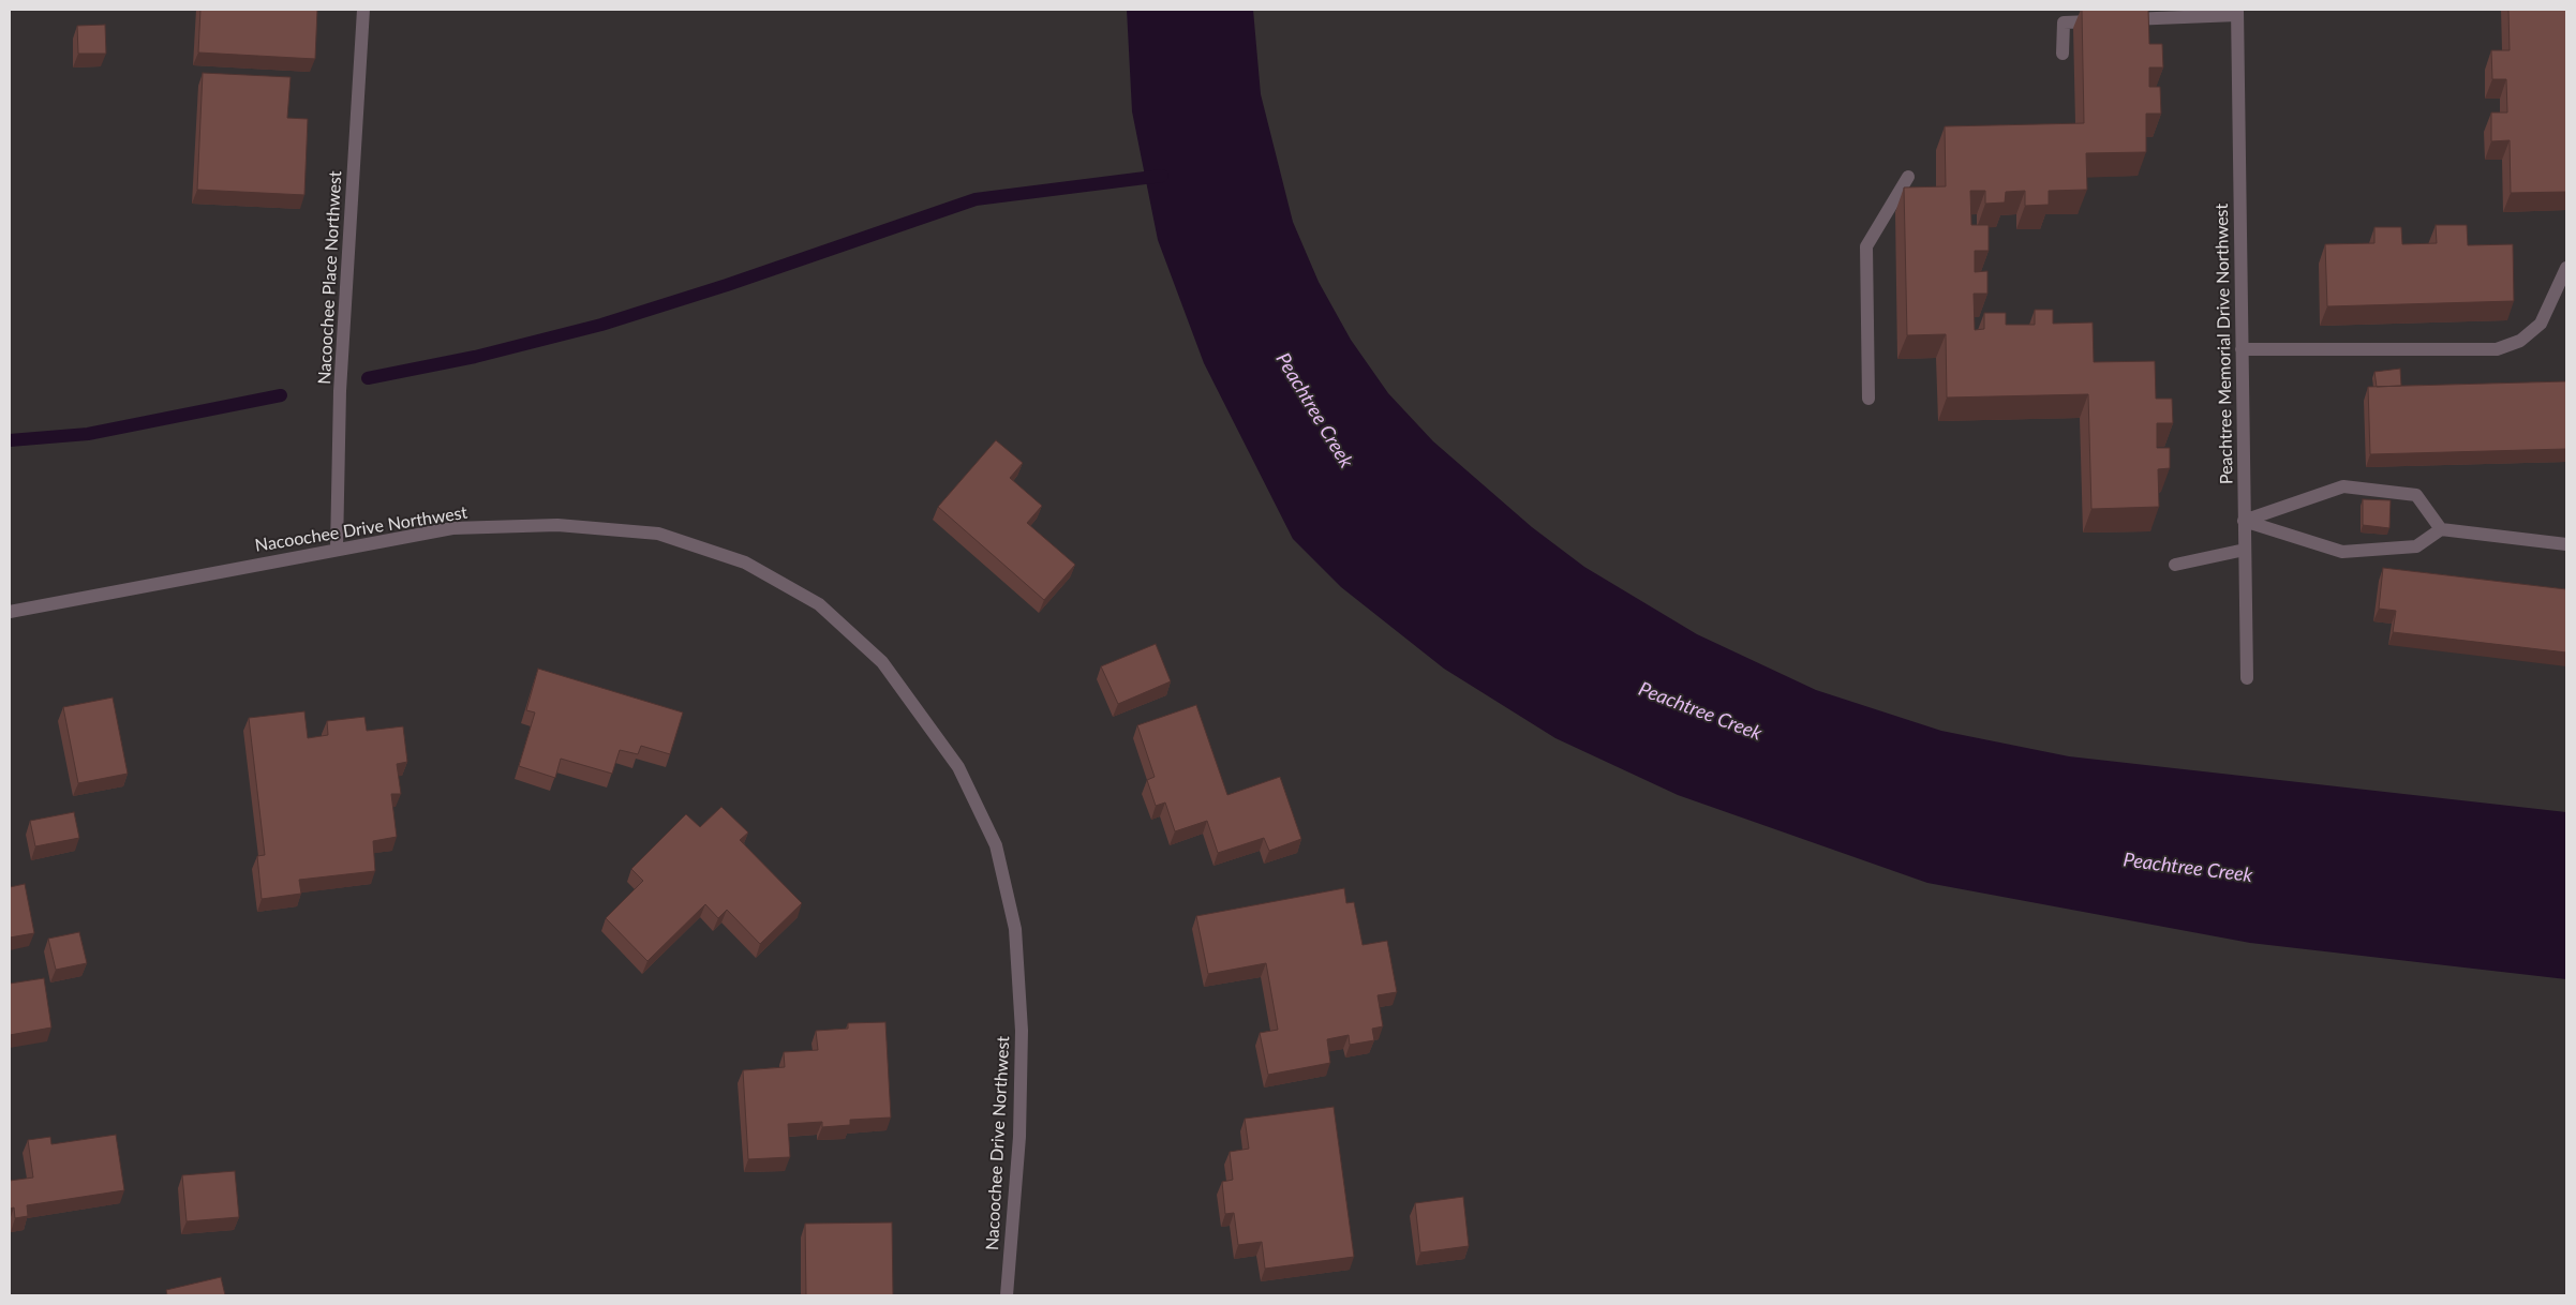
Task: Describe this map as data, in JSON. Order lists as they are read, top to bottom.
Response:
{
  "streets": {
    "street": ["Nacoochee Place Northwest", "Peachtree Memorial Drive Northwest", "Nacoochee Drive Northwest"]
  },
  "crossings": [
    ["Nacoochee Place Northwest", "Nacoochee Drive Northwest"]
  ],
  "water": ["Peachtree Creek"]
}
